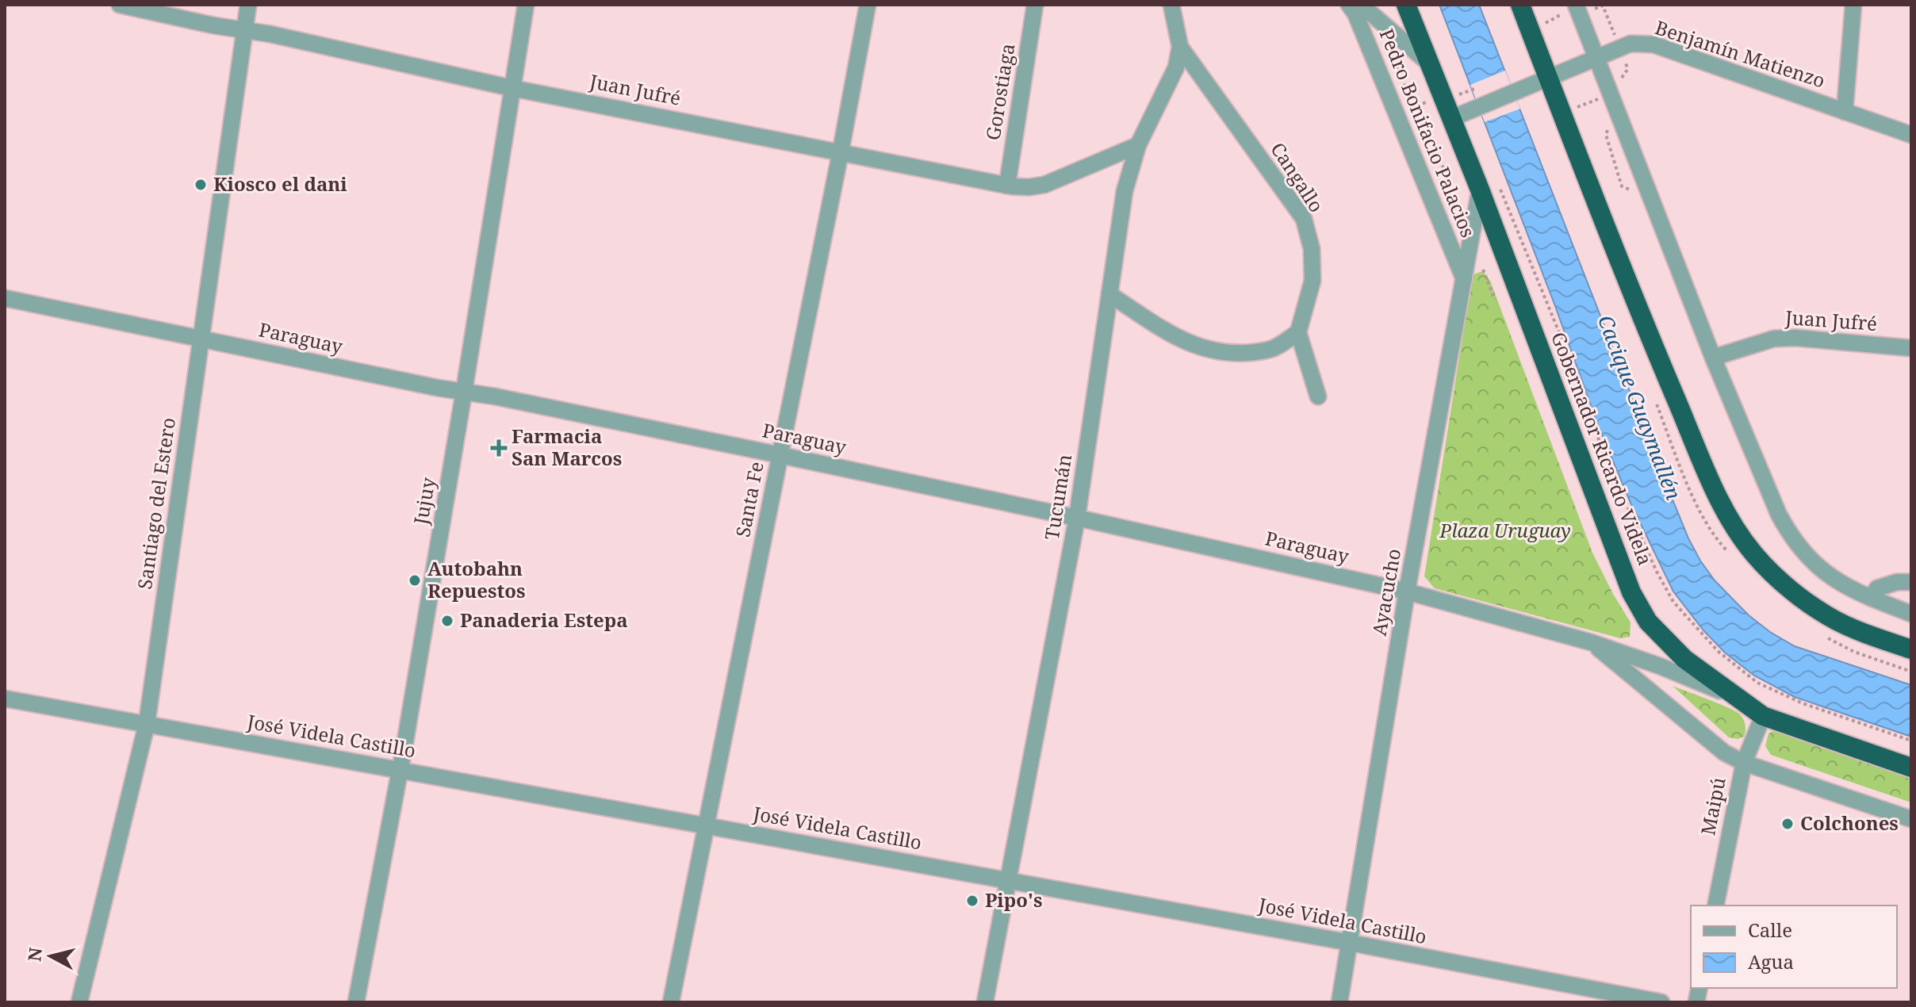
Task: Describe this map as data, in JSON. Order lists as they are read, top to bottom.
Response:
{
  "streets": {
    "highway": ["Gobernador Ricardo Videla"],
    "street": [
      "Benjamín Matienzo",
      "Juan Jufré",
      "Gorostiaga",
      "Pedro Bonifacio Palacios",
      "Cangallo",
      "Paraguay",
      "Tucumán",
      "Santa Fe",
      "Jujuy",
      "Santiago del Estero",
      "Ayacucho",
      "José Videla Castillo",
      "Maipú"
    ]
  },
  "crossings": [
    ["Benjamín Matienzo", "Gobernador Ricardo Videla"],
    ["Juan Jufré", "Gorostiaga"],
    ["Juan Jufré", "Tucumán"],
    ["Juan Jufré", "Santa Fe"],
    ["Juan Jufré", "Jujuy"],
    ["Juan Jufré", "Santiago del Estero"],
    ["Pedro Bonifacio Palacios", "Ayacucho"],
    ["Cangallo", "Tucumán"],
    ["Paraguay", "Gobernador Ricardo Videla"],
    ["Paraguay", "Tucumán"],
    ["Paraguay", "Santa Fe"],
    ["Paraguay", "Jujuy"],
    ["Paraguay", "Santiago del Estero"],
    ["Paraguay", "Ayacucho"],
    ["Paraguay", "Maipú"],
    ["Gobernador Ricardo Videla", "Ayacucho"],
    ["Gobernador Ricardo Videla", "Maipú"],
    ["Tucumán", "José Videla Castillo"],
    ["Santa Fe", "José Videla Castillo"],
    ["Jujuy", "José Videla Castillo"],
    ["Santiago del Estero", "José Videla Castillo"],
    ["Ayacucho", "José Videla Castillo"]
  ],
  "water": ["Cacique Guaymallén"],
  "parks": ["Plaza Uruguay"],
  "places": {
    "other": [
      "Kiosco el dani",
      "Autobahn Repuestos",
      "Panaderia Estepa",
      "Colchones",
      "Pipo's"
    ],
    "health": ["Farmacia San Marcos"]
  },
  "legend": ["Calle", "Agua"],
  "north": "left"
}
